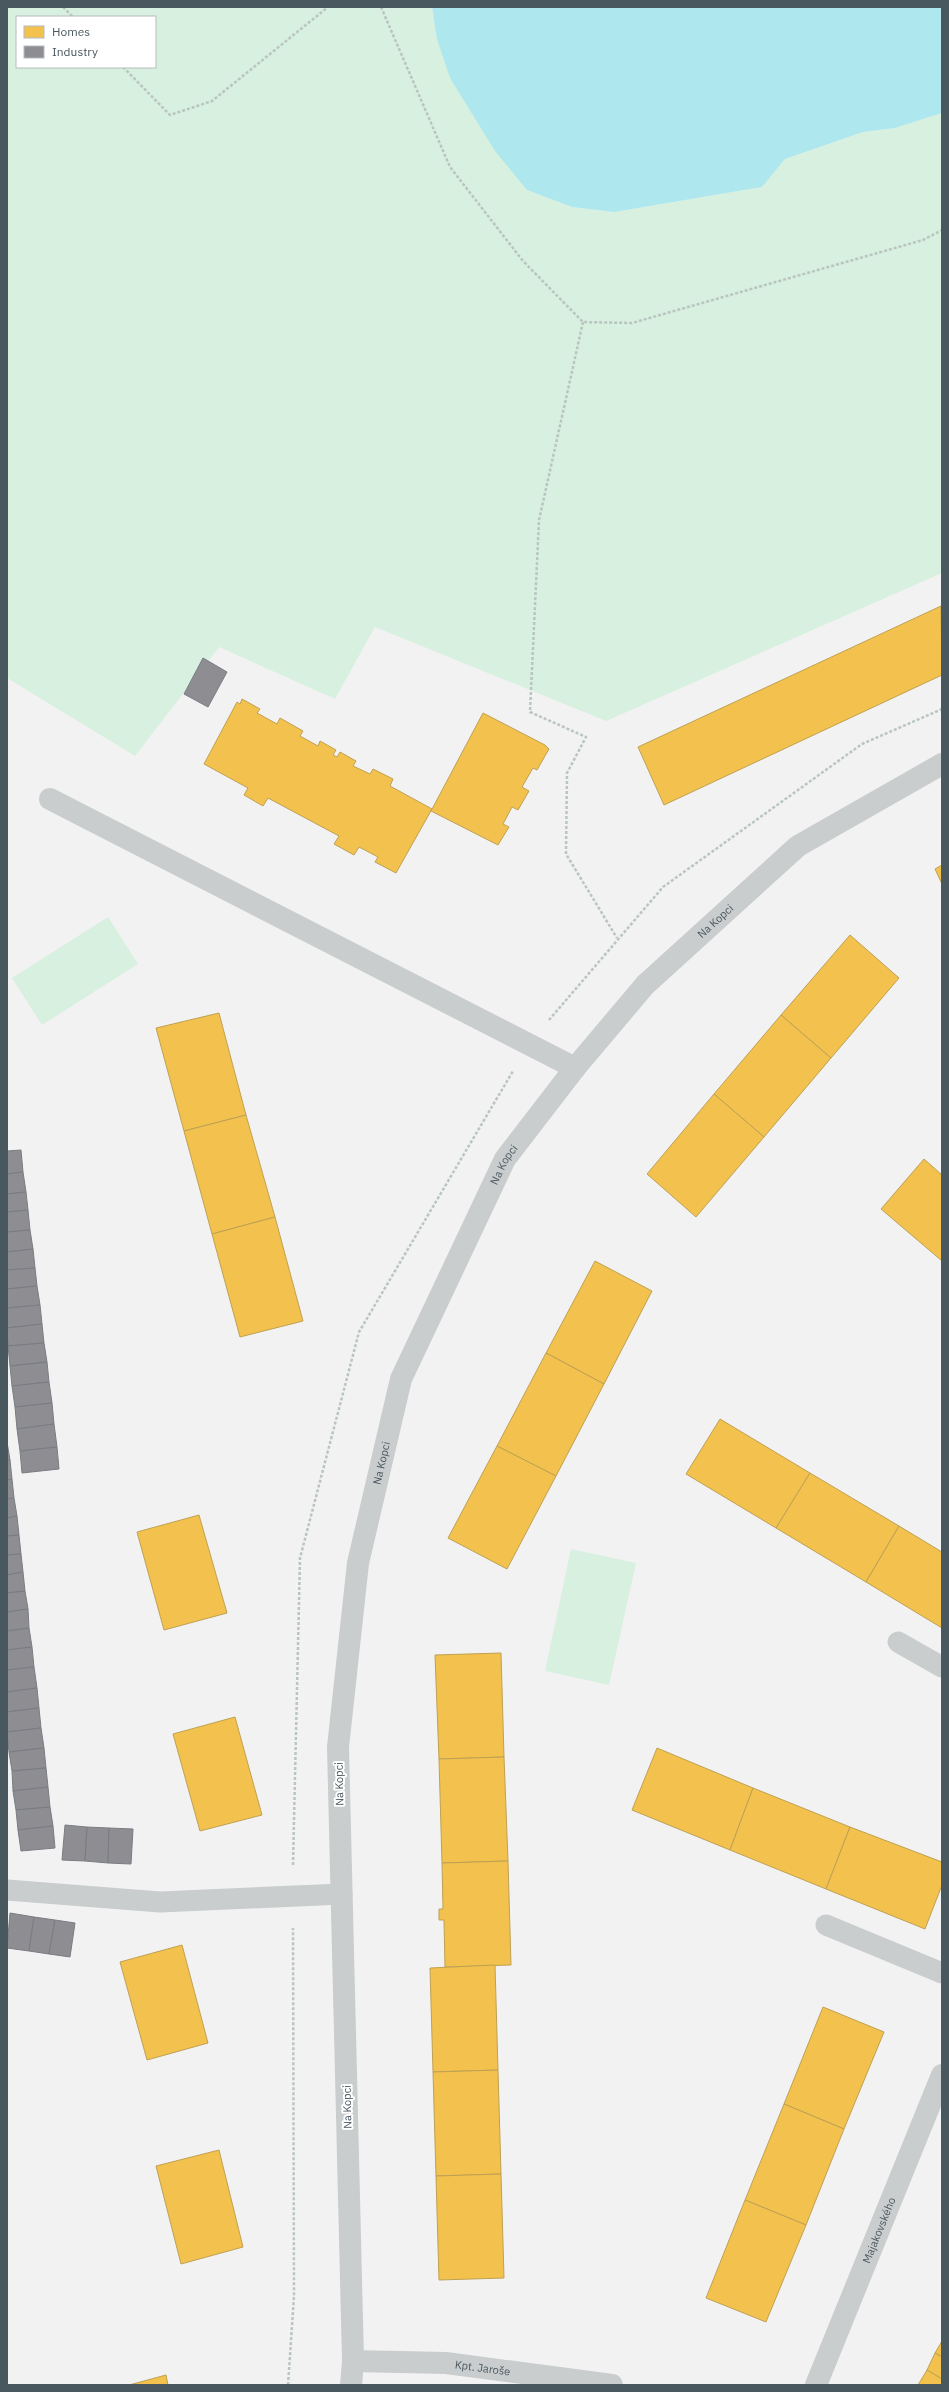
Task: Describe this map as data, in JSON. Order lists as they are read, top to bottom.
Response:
{
  "streets": {
    "street": ["Na Kopci", "Majakovského", "Kpt. Jaroše"]
  },
  "crossings": [
    ["Na Kopci", "Kpt. Jaroše"]
  ],
  "legend": ["Homes", "Industry"]
}
